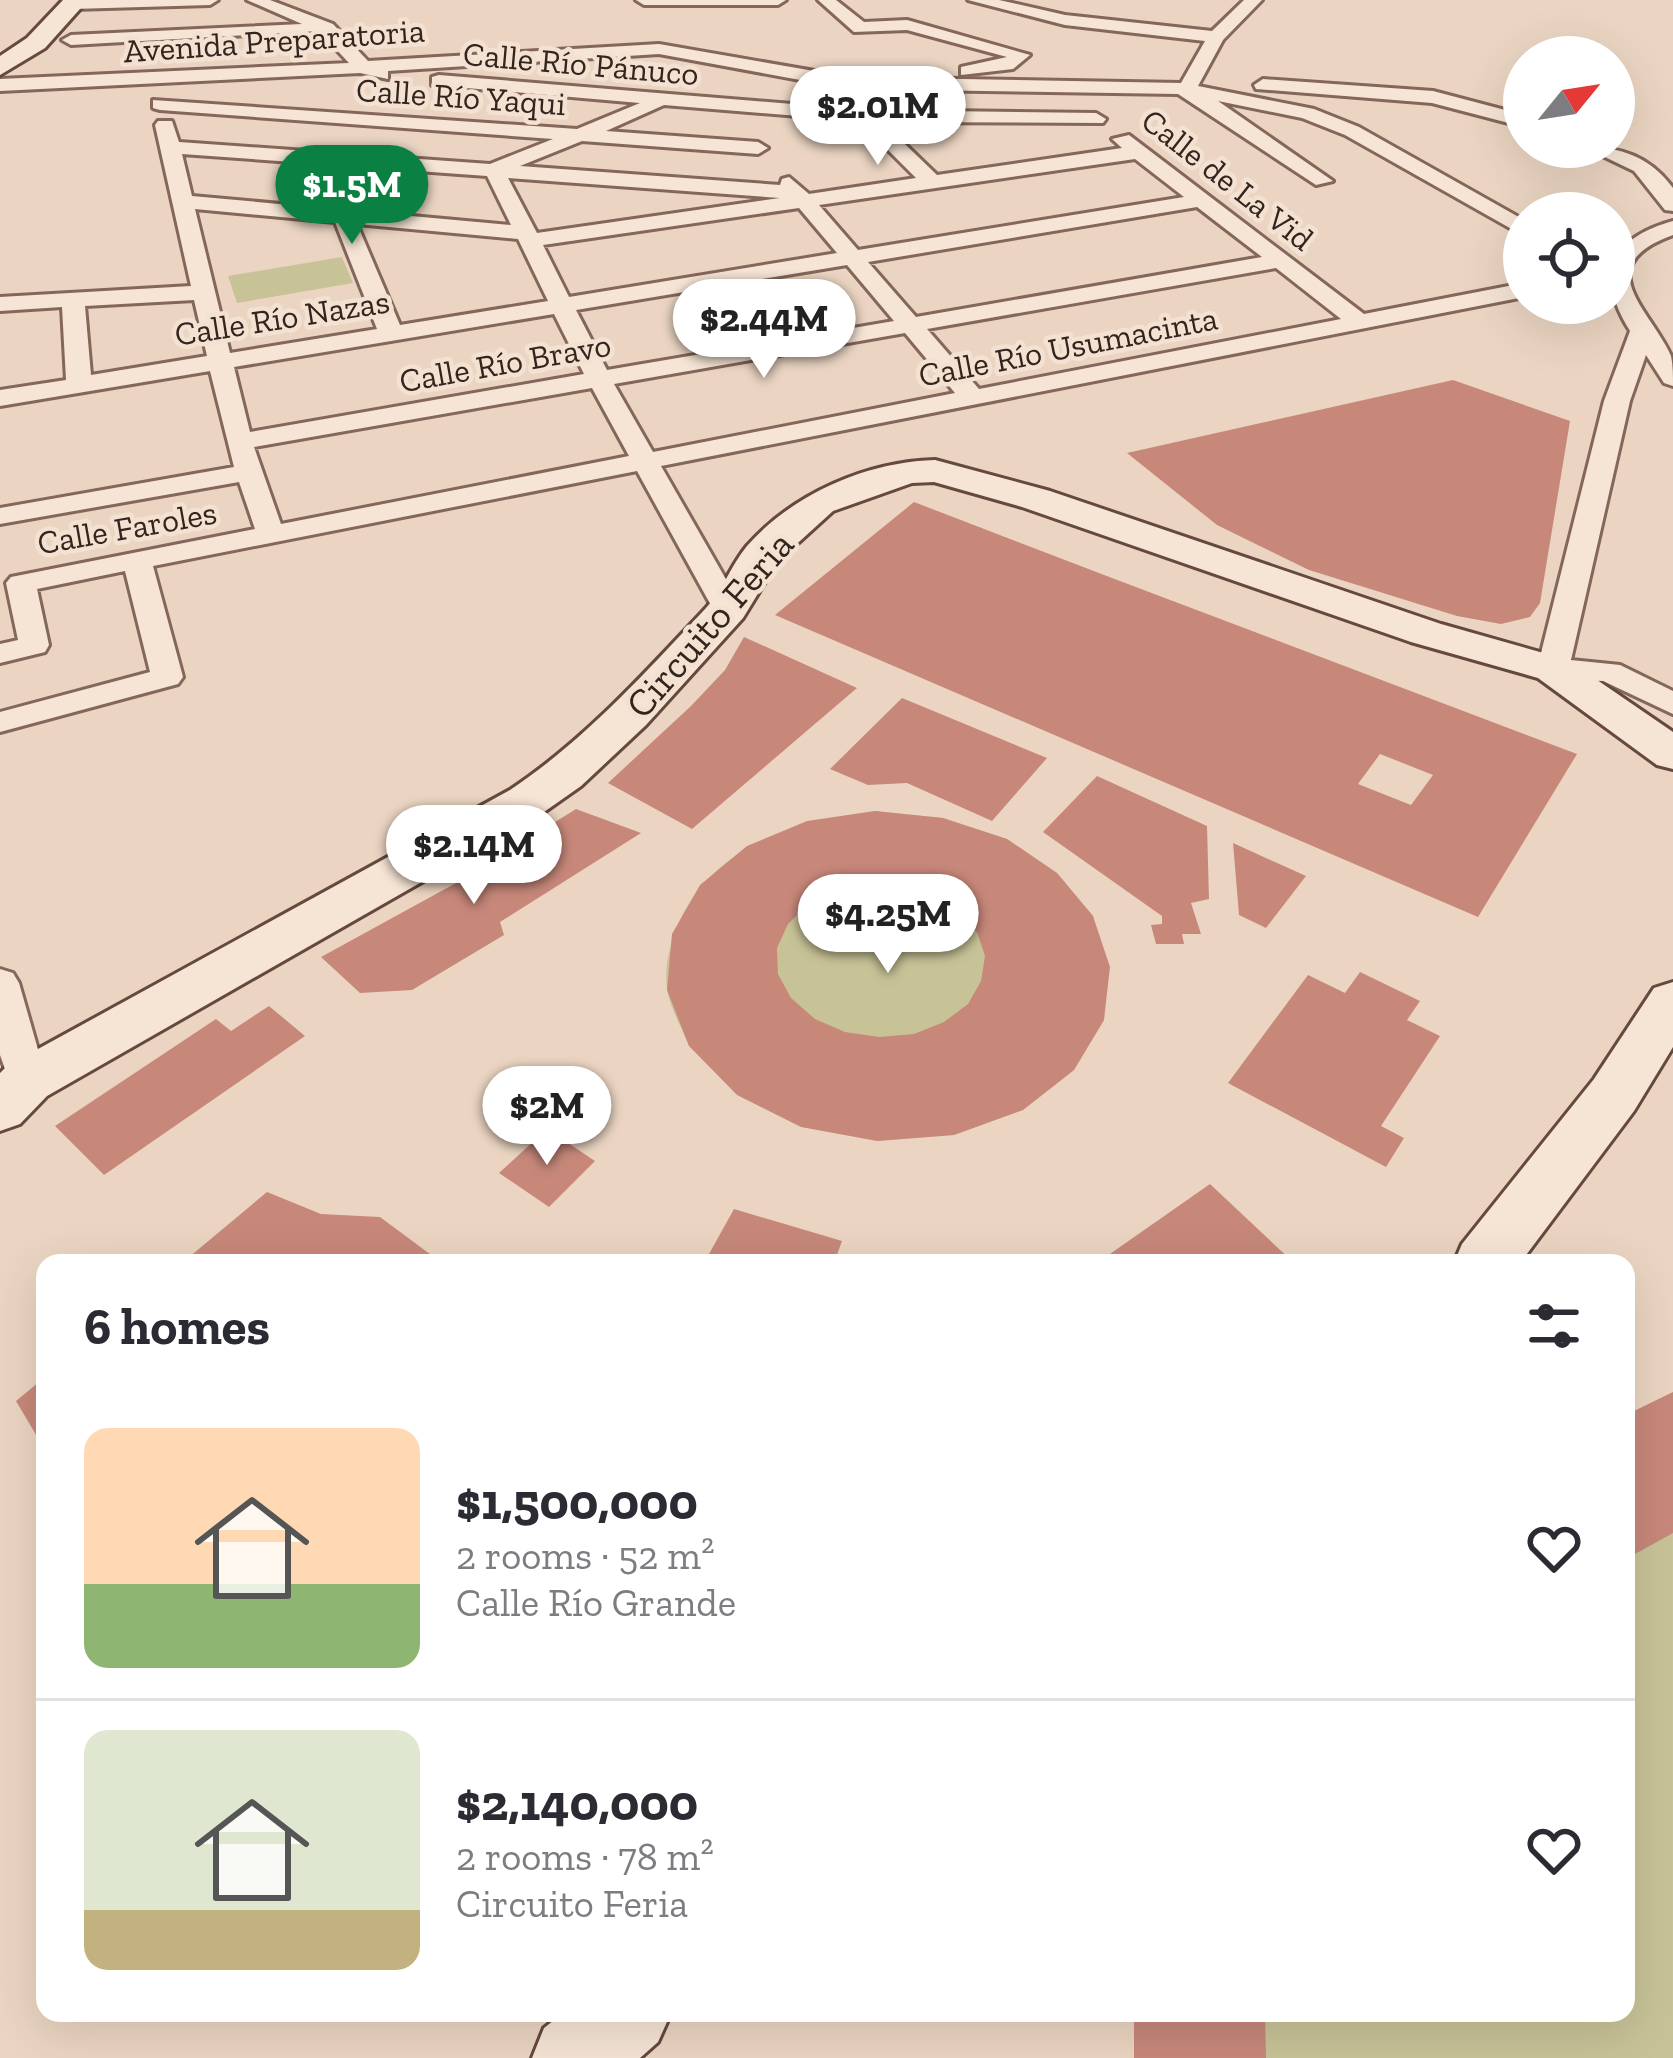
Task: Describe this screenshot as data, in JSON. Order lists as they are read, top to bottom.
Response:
{
  "streets": {
    "street": [
      "Avenida Preparatoria",
      "Calle Río Pánuco",
      "Calle Río Yaqui",
      "Calle de La Vid",
      "Calle Río Nazas",
      "Calle Río Usumacinta",
      "Calle Río Bravo",
      "Calle Faroles",
      "Circuito Feria"
    ]
  },
  "crossings": [
    ["Avenida Preparatoria", "Calle Río Pánuco"],
    ["Avenida Preparatoria", "Calle Río Yaqui"],
    ["Avenida Preparatoria", "Calle de La Vid"],
    ["Calle Río Pánuco", "Calle de La Vid"],
    ["Calle de La Vid", "Calle Río Nazas"],
    ["Calle de La Vid", "Calle Río Usumacinta"],
    ["Calle de La Vid", "Calle Río Bravo"],
    ["Calle Río Usumacinta", "Calle Faroles"]
  ],
  "north": "top right",
  "page": {
    "price": [
      "$2.01M",
      "$1.5M",
      "$2.44M",
      "$2.14M",
      "$4.25M",
      "$2M"
    ],
    "heading": "6 homes",
    "list": [
      {
        "name": "$1,500,000",
        "note": "2 rooms · 52 m² · Calle Río Grande"
      },
      {
        "name": "$2,140,000",
        "note": "2 rooms · 78 m² · Circuito Feria"
      }
    ]
  }
}
